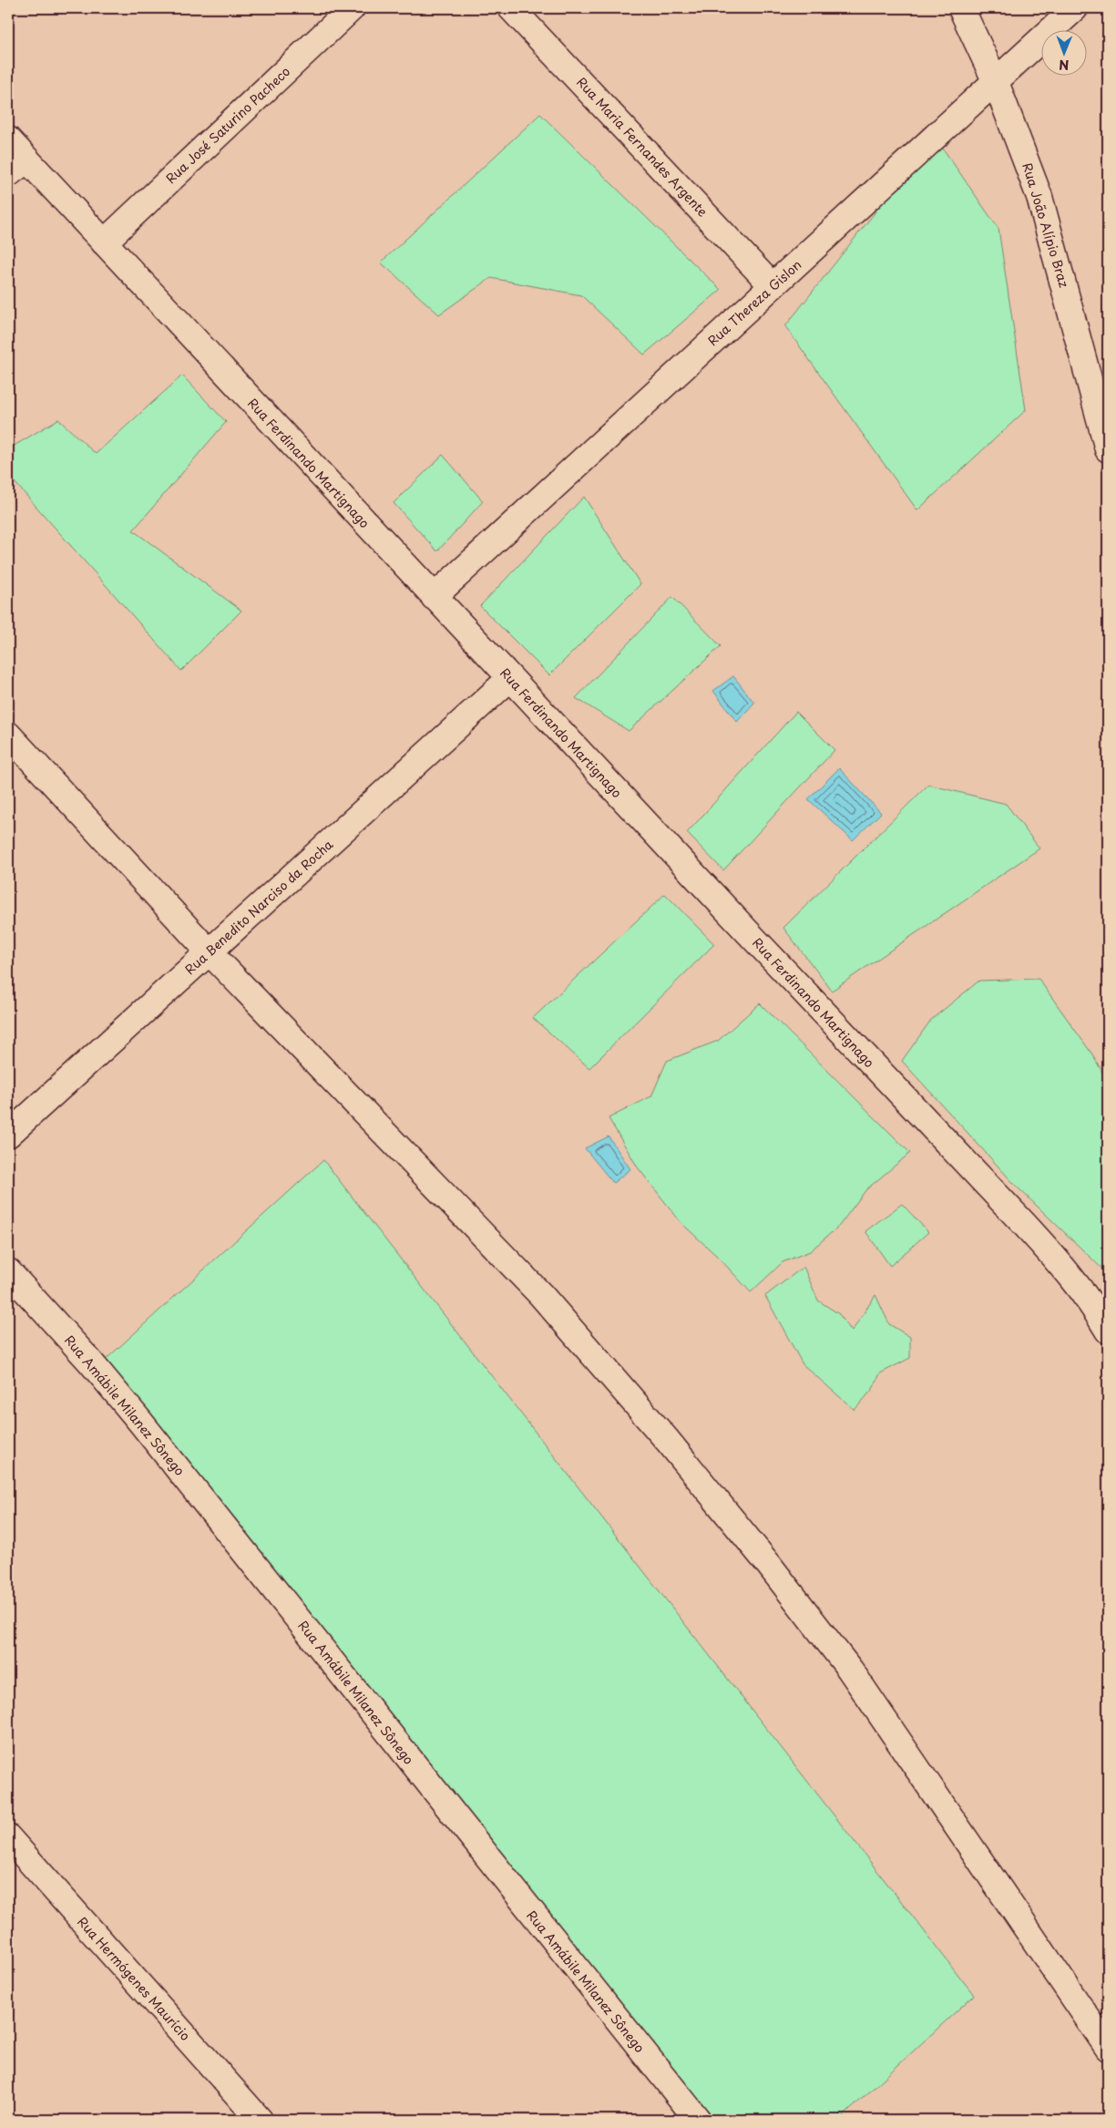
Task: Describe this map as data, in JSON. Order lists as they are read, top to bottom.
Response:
{
  "streets": {
    "street": [
      "Rua José Saturino Pacheco",
      "Rua Maria Fernandes Argente",
      "Rua João Alípio Braz",
      "Rua Thereza Gislon",
      "Rua Ferdinando Martignago",
      "Rua Benedito Narciso da Rocha",
      "Rua Amábile Milanez Sônego",
      "Rua Hermógenes Maurício"
    ]
  },
  "crossings": [
    ["Rua José Saturino Pacheco", "Rua Ferdinando Martignago"],
    ["Rua Maria Fernandes Argente", "Rua Thereza Gislon"],
    ["Rua João Alípio Braz", "Rua Thereza Gislon"],
    ["Rua Thereza Gislon", "Rua Ferdinando Martignago"],
    ["Rua Ferdinando Martignago", "Rua Benedito Narciso da Rocha"]
  ],
  "north": "bottom"
}
